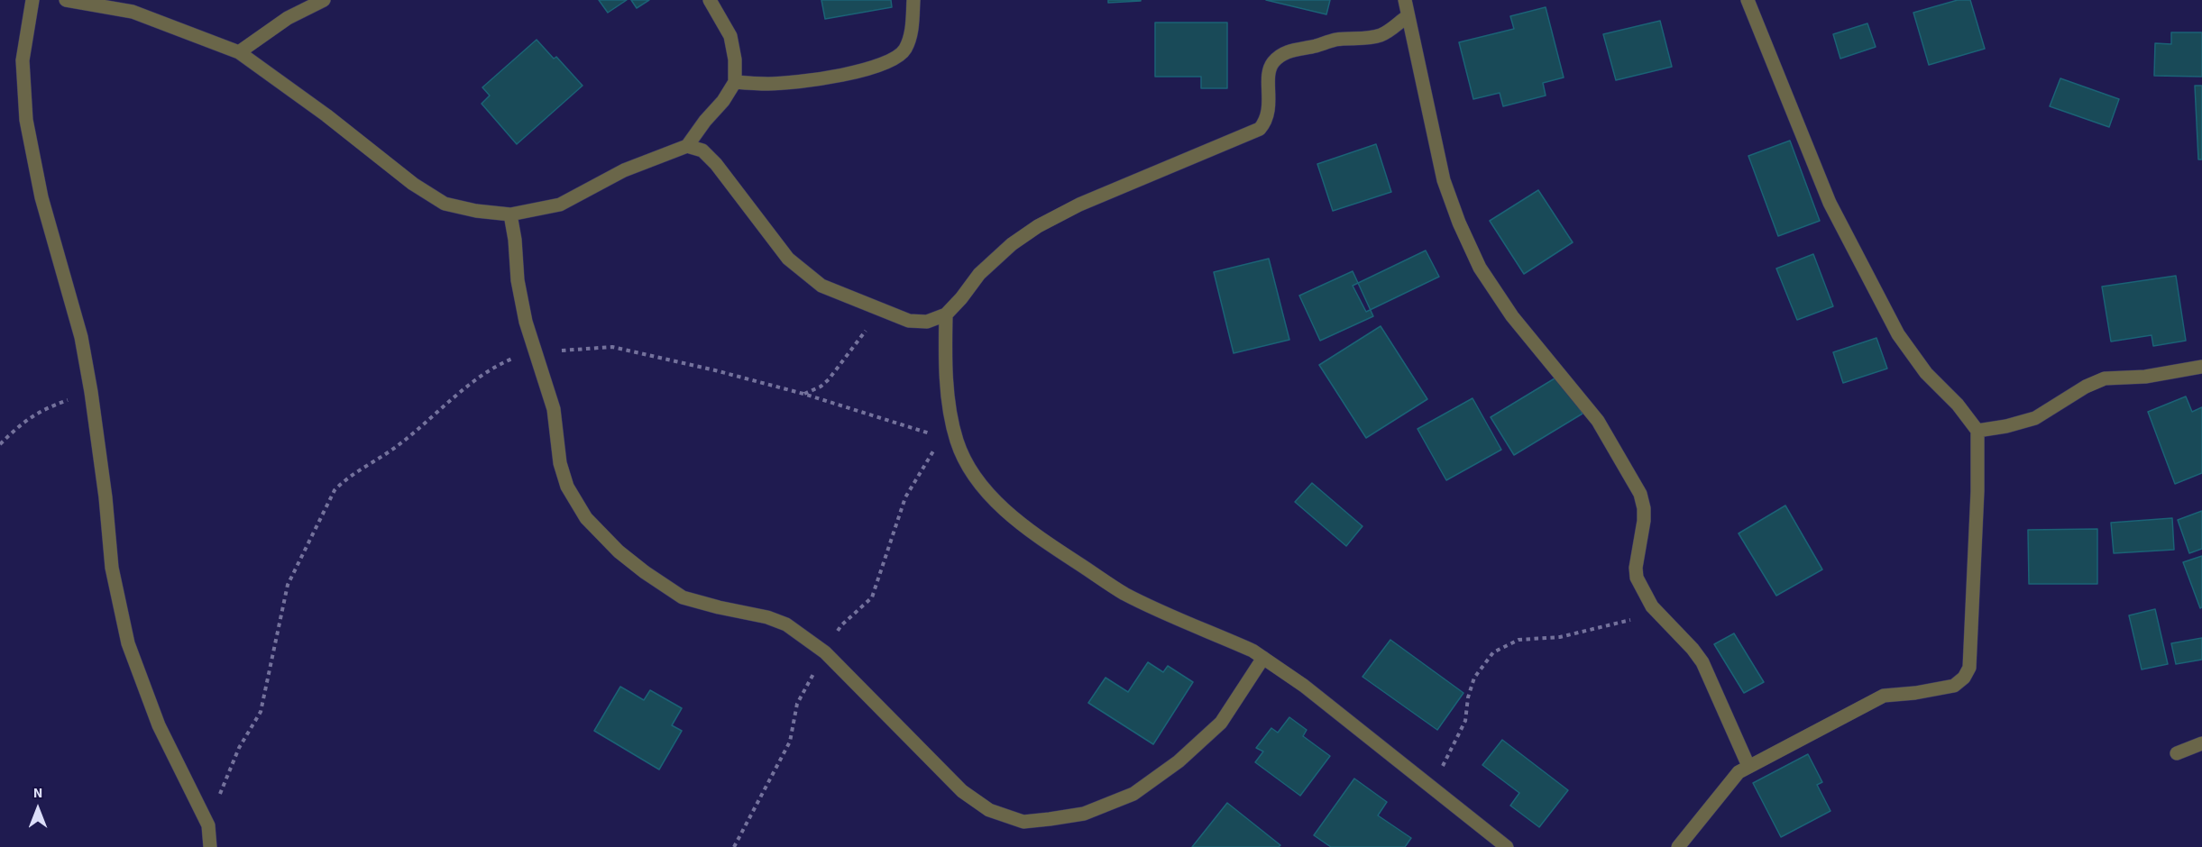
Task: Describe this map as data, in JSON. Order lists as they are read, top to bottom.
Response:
{
  "north": "top"
}
